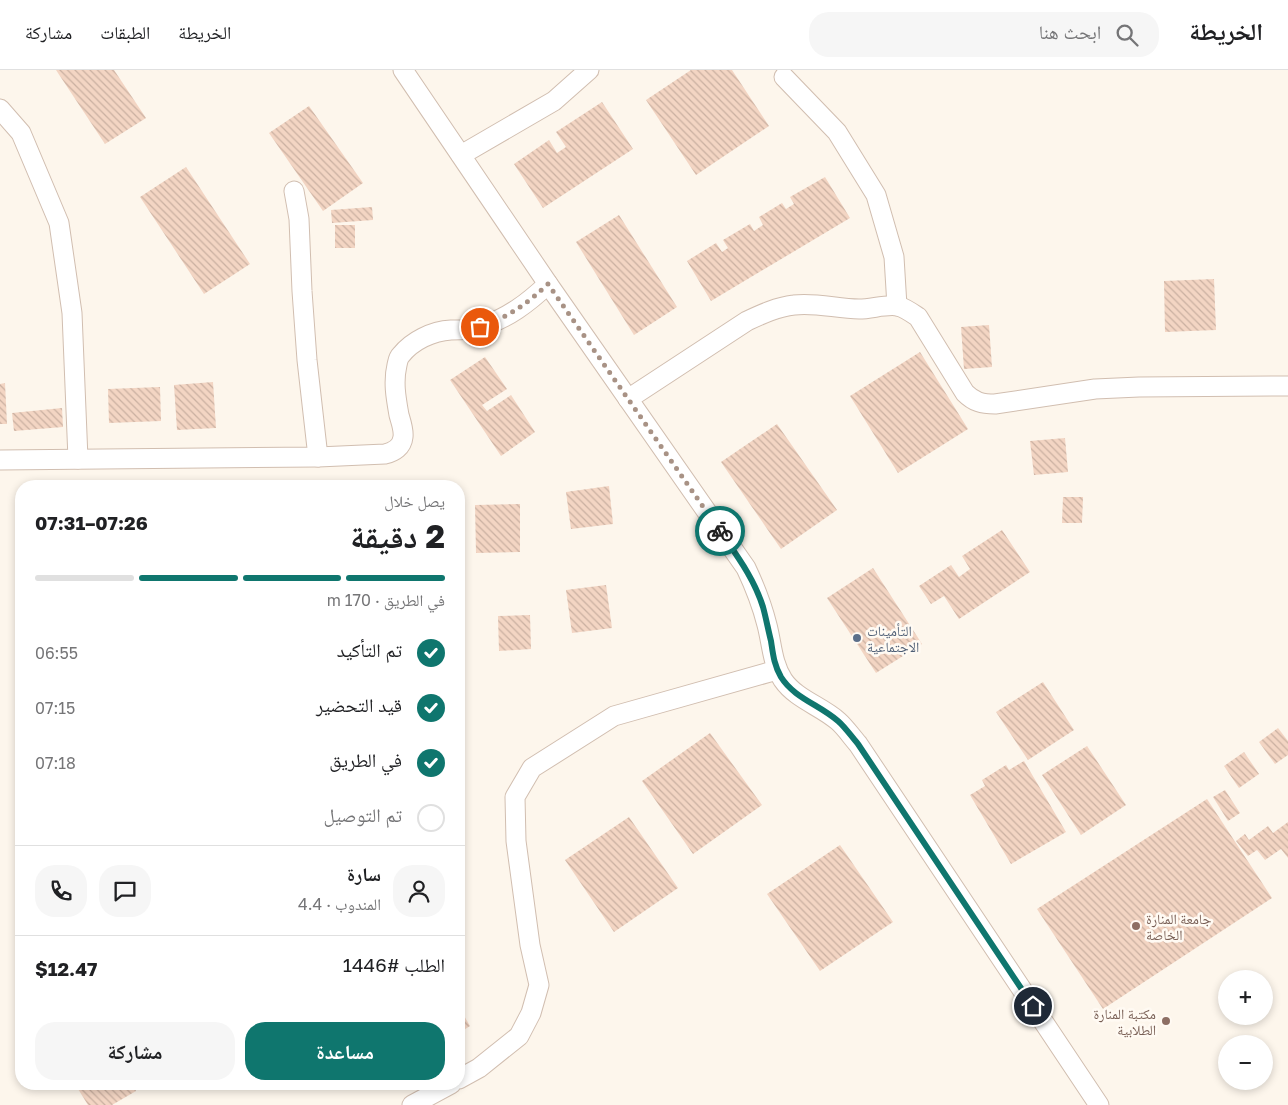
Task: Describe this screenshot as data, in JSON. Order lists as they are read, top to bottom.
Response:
{
  "places": ["التأمينات الاجتماعية", "جامعة المنارة الخاصة", "مكتبة المنارة الطلابية"],
  "page": {
    "header": "الخريطة",
    "search": "ابحث هنا",
    "nav": ["الخريطة", "الطبقات", "مشاركة"],
    "heading": ["2 دقيقة", "يصل خلال", "07:26–07:31"],
    "panel": [
      "سارة",
      "المندوب · 4.4",
      "الطلب #1446",
      "$12.47"
    ],
    "bar": "في الطريق · 170 m",
    "list": [
      ["تم التأكيد", "06:55"],
      ["قيد التحضير", "07:15"],
      ["في الطريق", "07:18"],
      "تم التوصيل"
    ],
    "map_buttons": ["+", "−"],
    "buttons": ["مساعدة", "مشاركة"]
  }
}
